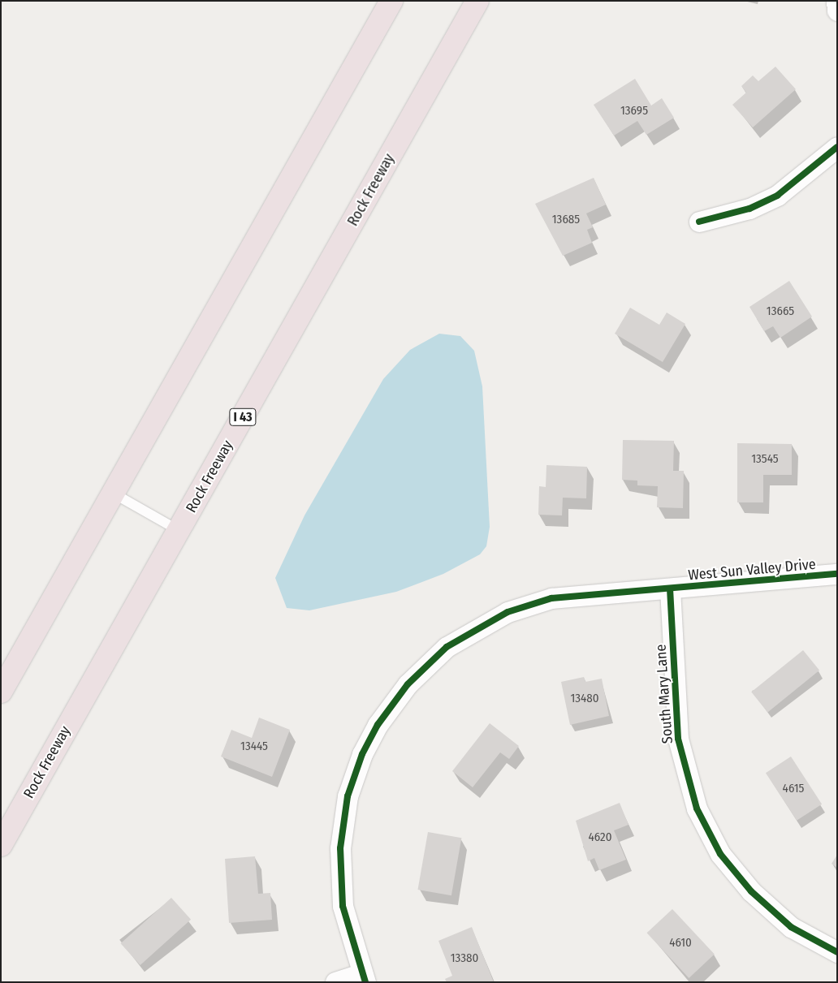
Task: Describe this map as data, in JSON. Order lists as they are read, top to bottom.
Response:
{
  "streets": {
    "highway": ["Rock Freeway", "I 43"],
    "street": ["West Sun Valley Drive", "South Mary Lane"]
  },
  "crossings": [
    ["West Sun Valley Drive", "South Mary Lane"]
  ],
  "house_numbers": [
    "13695",
    "13685",
    "13665",
    "13545",
    "13480",
    "13445",
    "4615",
    "4620",
    "4610",
    "13380"
  ]
}
